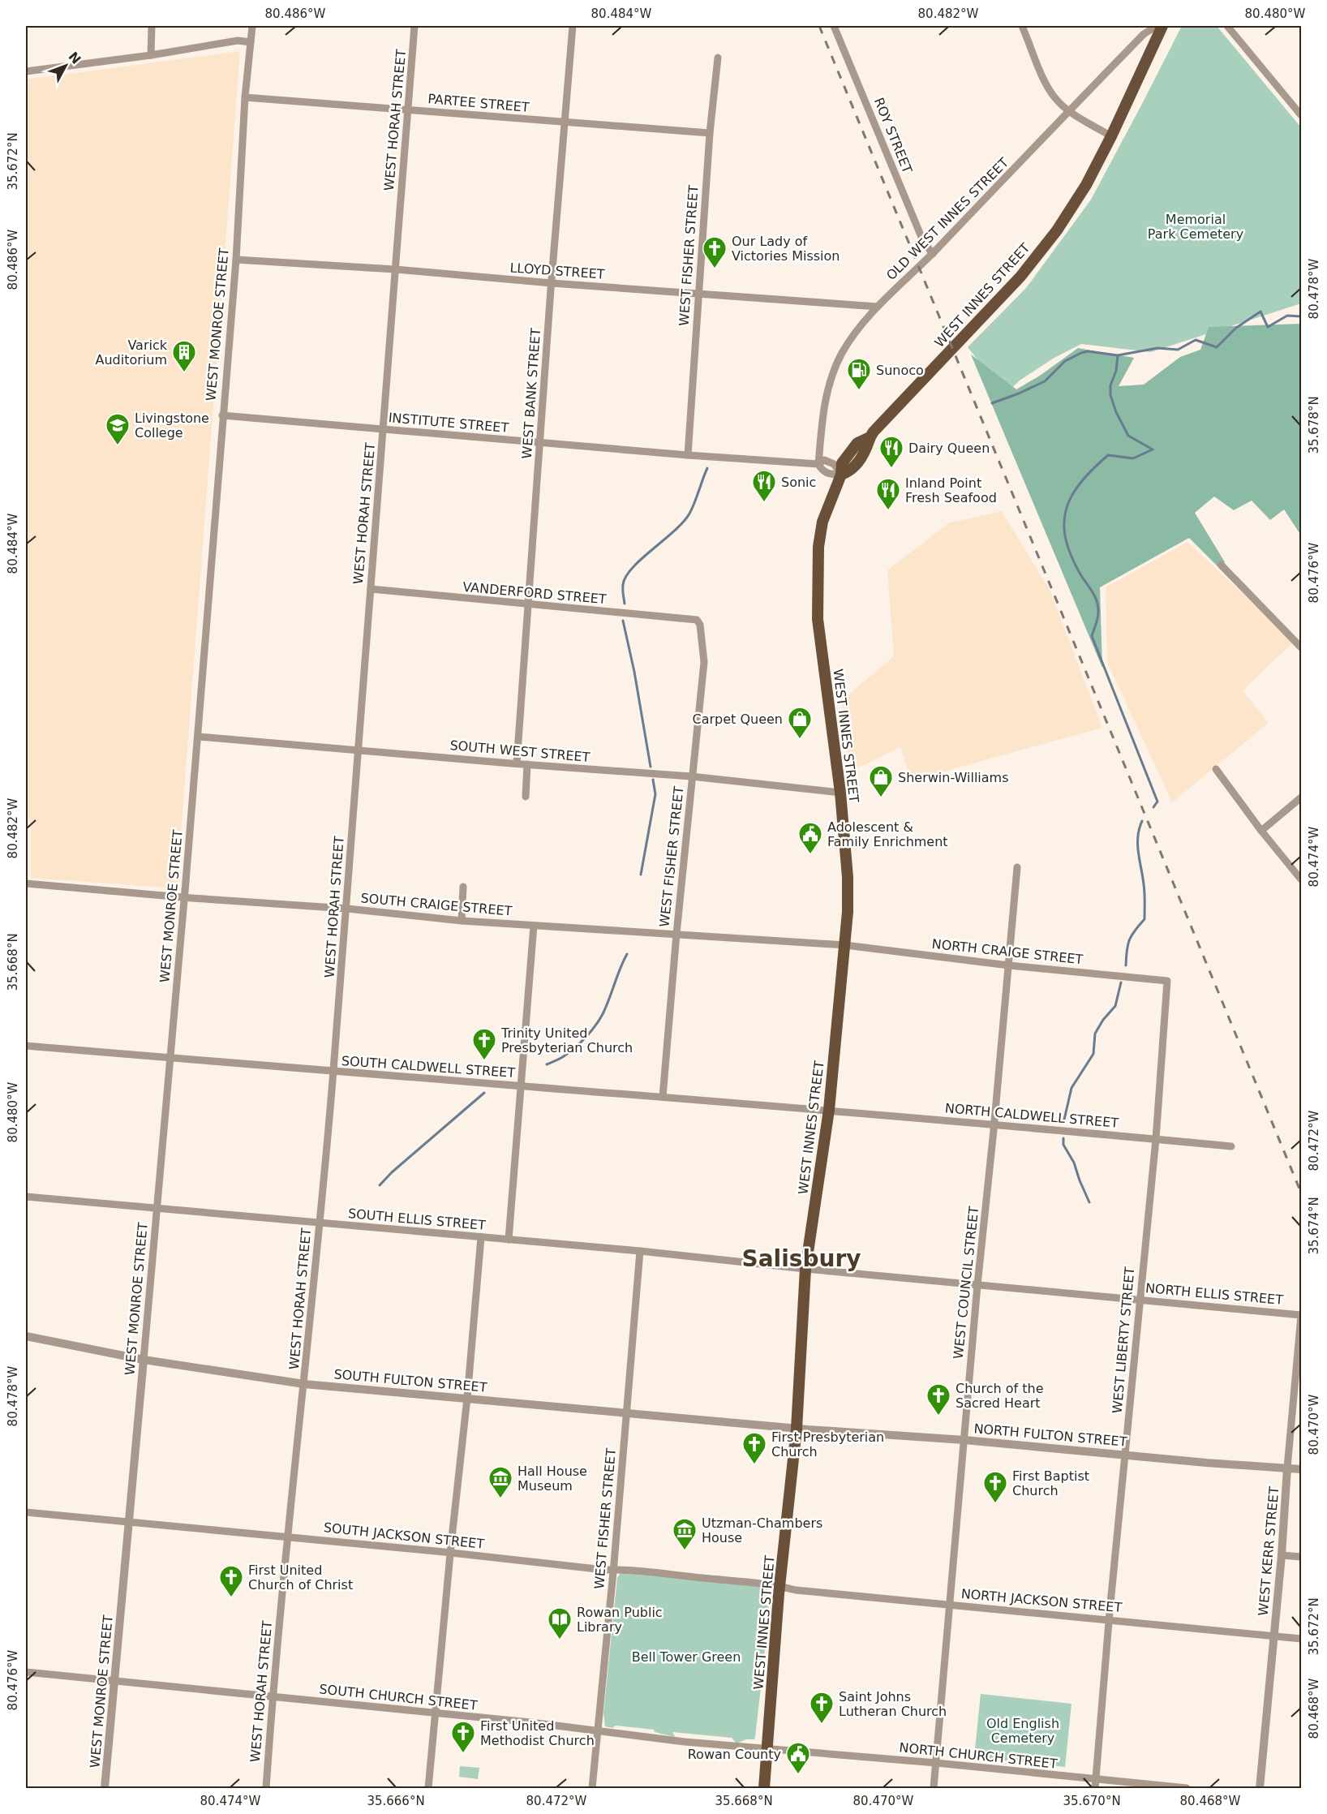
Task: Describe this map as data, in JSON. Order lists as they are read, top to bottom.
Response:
{
  "streets": {
    "main road": ["WEST INNES STREET"],
    "street": [
      "PARTEE STREET",
      "WEST HORAH STREET",
      "ROY STREET",
      "OLD WEST INNES STREET",
      "WEST FISHER STREET",
      "LLOYD STREET",
      "WEST MONROE STREET",
      "WEST BANK STREET",
      "INSTITUTE STREET",
      "VANDERFORD STREET",
      "SOUTH WEST STREET",
      "SOUTH CRAIGE STREET",
      "NORTH CRAIGE STREET",
      "SOUTH CALDWELL STREET",
      "NORTH CALDWELL STREET",
      "SOUTH ELLIS STREET",
      "WEST COUNCIL STREET",
      "NORTH ELLIS STREET",
      "WEST LIBERTY STREET",
      "SOUTH FULTON STREET",
      "NORTH FULTON STREET",
      "SOUTH JACKSON STREET",
      "WEST KERR STREET",
      "NORTH JACKSON STREET",
      "SOUTH CHURCH STREET",
      "NORTH CHURCH STREET"
    ]
  },
  "crossings": [
    ["PARTEE STREET", "WEST HORAH STREET"],
    ["PARTEE STREET", "WEST FISHER STREET"],
    ["PARTEE STREET", "WEST MONROE STREET"],
    ["PARTEE STREET", "WEST BANK STREET"],
    ["WEST HORAH STREET", "LLOYD STREET"],
    ["WEST HORAH STREET", "INSTITUTE STREET"],
    ["WEST HORAH STREET", "VANDERFORD STREET"],
    ["WEST HORAH STREET", "SOUTH WEST STREET"],
    ["WEST HORAH STREET", "SOUTH CRAIGE STREET"],
    ["WEST HORAH STREET", "SOUTH CALDWELL STREET"],
    ["WEST HORAH STREET", "SOUTH ELLIS STREET"],
    ["WEST HORAH STREET", "SOUTH FULTON STREET"],
    ["WEST HORAH STREET", "SOUTH JACKSON STREET"],
    ["WEST HORAH STREET", "SOUTH CHURCH STREET"],
    ["ROY STREET", "OLD WEST INNES STREET"],
    ["OLD WEST INNES STREET", "LLOYD STREET"],
    ["OLD WEST INNES STREET", "INSTITUTE STREET"],
    ["WEST FISHER STREET", "LLOYD STREET"],
    ["WEST FISHER STREET", "INSTITUTE STREET"],
    ["WEST FISHER STREET", "VANDERFORD STREET"],
    ["WEST FISHER STREET", "SOUTH WEST STREET"],
    ["WEST FISHER STREET", "SOUTH CRAIGE STREET"],
    ["WEST FISHER STREET", "SOUTH CALDWELL STREET"],
    ["WEST FISHER STREET", "SOUTH ELLIS STREET"],
    ["WEST FISHER STREET", "SOUTH FULTON STREET"],
    ["WEST FISHER STREET", "SOUTH JACKSON STREET"],
    ["WEST FISHER STREET", "SOUTH CHURCH STREET"],
    ["LLOYD STREET", "WEST MONROE STREET"],
    ["LLOYD STREET", "WEST BANK STREET"],
    ["WEST INNES STREET", "INSTITUTE STREET"],
    ["WEST INNES STREET", "SOUTH WEST STREET"],
    ["WEST INNES STREET", "SOUTH CRAIGE STREET"],
    ["WEST INNES STREET", "NORTH CRAIGE STREET"],
    ["WEST INNES STREET", "SOUTH CALDWELL STREET"],
    ["WEST INNES STREET", "NORTH CALDWELL STREET"],
    ["WEST INNES STREET", "SOUTH ELLIS STREET"],
    ["WEST INNES STREET", "NORTH ELLIS STREET"],
    ["WEST INNES STREET", "SOUTH FULTON STREET"],
    ["WEST INNES STREET", "NORTH FULTON STREET"],
    ["WEST INNES STREET", "SOUTH JACKSON STREET"],
    ["WEST INNES STREET", "NORTH JACKSON STREET"],
    ["WEST INNES STREET", "SOUTH CHURCH STREET"],
    ["WEST INNES STREET", "NORTH CHURCH STREET"],
    ["WEST MONROE STREET", "INSTITUTE STREET"],
    ["WEST MONROE STREET", "SOUTH WEST STREET"],
    ["WEST MONROE STREET", "SOUTH CRAIGE STREET"],
    ["WEST MONROE STREET", "SOUTH CALDWELL STREET"],
    ["WEST MONROE STREET", "SOUTH ELLIS STREET"],
    ["WEST MONROE STREET", "SOUTH FULTON STREET"],
    ["WEST MONROE STREET", "SOUTH JACKSON STREET"],
    ["WEST MONROE STREET", "SOUTH CHURCH STREET"],
    ["WEST BANK STREET", "INSTITUTE STREET"],
    ["WEST BANK STREET", "VANDERFORD STREET"],
    ["WEST BANK STREET", "SOUTH WEST STREET"],
    ["SOUTH CRAIGE STREET", "NORTH CRAIGE STREET"],
    ["NORTH CRAIGE STREET", "WEST COUNCIL STREET"],
    ["NORTH CRAIGE STREET", "WEST LIBERTY STREET"],
    ["SOUTH CALDWELL STREET", "NORTH CALDWELL STREET"],
    ["NORTH CALDWELL STREET", "WEST COUNCIL STREET"],
    ["NORTH CALDWELL STREET", "WEST LIBERTY STREET"],
    ["SOUTH ELLIS STREET", "NORTH ELLIS STREET"],
    ["WEST COUNCIL STREET", "NORTH ELLIS STREET"],
    ["WEST COUNCIL STREET", "NORTH FULTON STREET"],
    ["WEST COUNCIL STREET", "NORTH JACKSON STREET"],
    ["WEST COUNCIL STREET", "NORTH CHURCH STREET"],
    ["NORTH ELLIS STREET", "WEST LIBERTY STREET"],
    ["NORTH ELLIS STREET", "WEST KERR STREET"],
    ["WEST LIBERTY STREET", "NORTH FULTON STREET"],
    ["WEST LIBERTY STREET", "NORTH JACKSON STREET"],
    ["WEST LIBERTY STREET", "NORTH CHURCH STREET"],
    ["SOUTH FULTON STREET", "NORTH FULTON STREET"],
    ["NORTH FULTON STREET", "WEST KERR STREET"],
    ["SOUTH JACKSON STREET", "NORTH JACKSON STREET"],
    ["WEST KERR STREET", "NORTH JACKSON STREET"],
    ["SOUTH CHURCH STREET", "NORTH CHURCH STREET"]
  ],
  "districts": ["Salisbury"],
  "parks": ["Memorial Park Cemetery", "Bell Tower Green", "Old English Cemetery"],
  "places": {
    "church": [
      "Our Lady of Victories Mission",
      "Trinity United Presbyterian Church",
      "Church of the Sacred Heart",
      "First Presbyterian Church",
      "First Baptist Church",
      "First United Church of Christ",
      "Saint Johns Lutheran Church",
      "First United Methodist Church"
    ],
    "building": ["Varick Auditorium"],
    "fuel station": ["Sunoco"],
    "school or university": ["Livingstone College"],
    "restaurant": ["Dairy Queen", "Sonic", "Inland Point Fresh Seafood"],
    "shop": ["Carpet Queen", "Sherwin-Williams"],
    "public building": ["Adolescent & Family Enrichment", "Rowan County"],
    "museum": ["Hall House Museum", "Utzman-Chambers House"],
    "library": ["Rowan Public Library"]
  },
  "north": "top right",
  "coordinates": [
    "80.486°W",
    "80.484°W",
    "80.482°W",
    "80.480°W",
    "35.672°N",
    "80.478°W",
    "35.678°N",
    "80.476°W",
    "80.474°W",
    "35.668°N",
    "80.472°W",
    "35.674°N",
    "80.470°W",
    "80.468°W",
    "35.666°N",
    "35.670°N"
  ]
}
